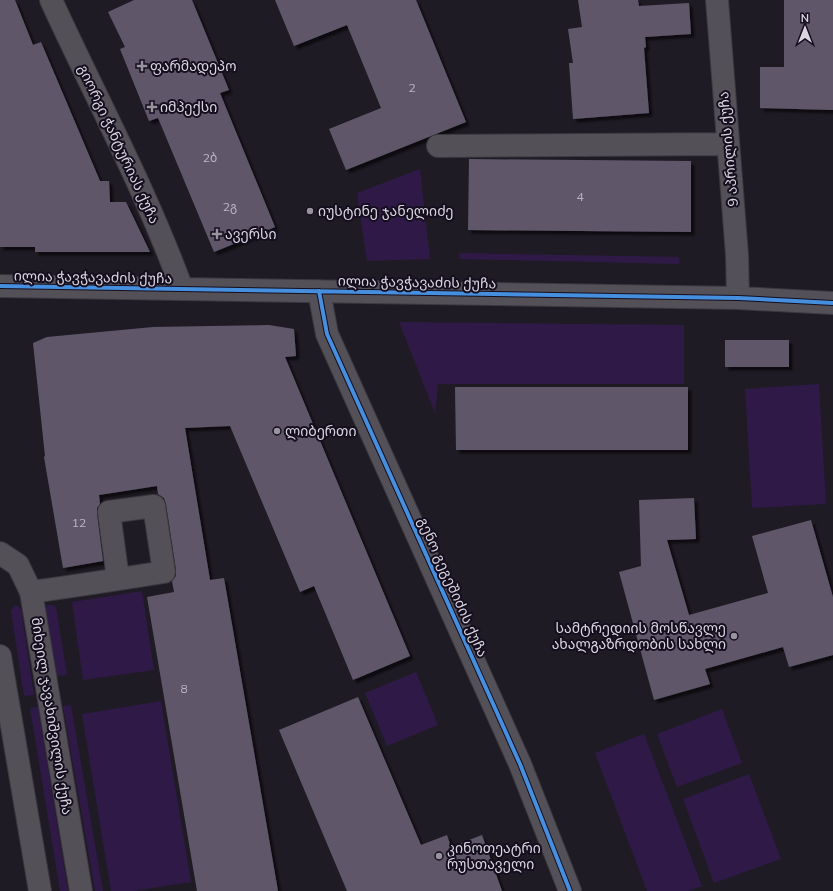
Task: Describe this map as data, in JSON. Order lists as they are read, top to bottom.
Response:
{
  "streets": {
    "street": [
      "გიორგი ჭანტურიას ქუჩა",
      "9 აპრილის ქუჩა",
      "ილია ჭავჭავაძის ქუჩა",
      "გენო გეგეშიძის ქუჩა",
      "მიხეილ ჯავახიშვილის ქუჩა"
    ]
  },
  "crossings": [
    ["გიორგი ჭანტურიას ქუჩა", "ილია ჭავჭავაძის ქუჩა"],
    ["9 აპრილის ქუჩა", "ილია ჭავჭავაძის ქუჩა"],
    ["ილია ჭავჭავაძის ქუჩა", "გენო გეგეშიძის ქუჩა"]
  ],
  "places": {
    "health": ["ფარმადეპო", "იმპექსი", "ავერსი"],
    "other": [
      "იუსტინე ჯანელიძე",
      "ლიბერთი",
      "სამტრედიის მოსწავლე ახალგაზრდობის სახლი",
      "კინოთეატრი რუსთაველი"
    ]
  },
  "house_numbers": [
    "2",
    "2ბ",
    "4",
    "2გ",
    "12",
    "8"
  ],
  "north": "top"
}
